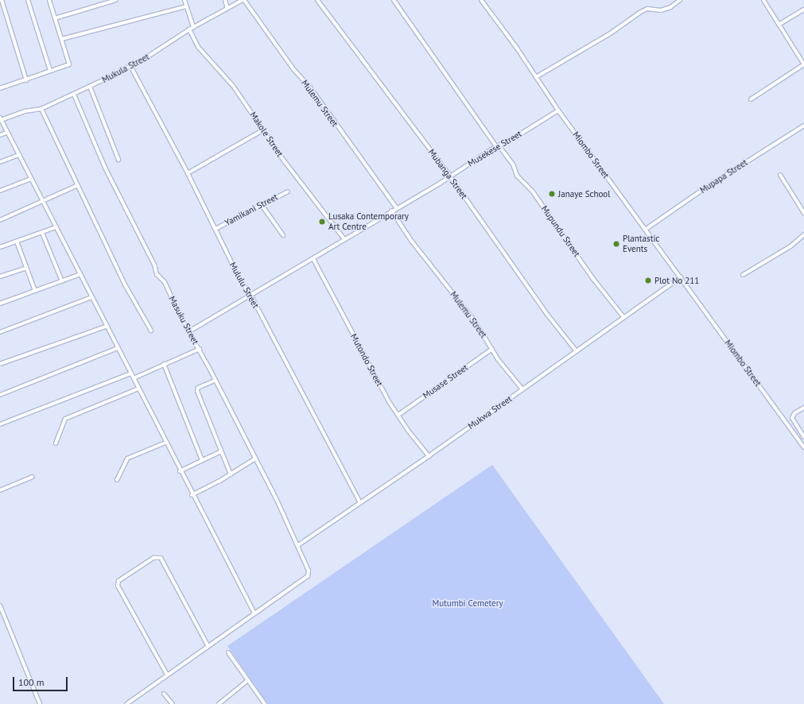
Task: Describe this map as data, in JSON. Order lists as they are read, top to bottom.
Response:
{
  "streets": {
    "street": [
      "Mukula Street",
      "Mulemu Street",
      "Makole Street",
      "Musekese Street",
      "Miombo Street",
      "Mubanga Street",
      "Mupapa Street",
      "Yamikani Street",
      "Mupundu Street",
      "Mululu Street",
      "Masuku Street",
      "Mutondo Street",
      "Musase Street",
      "Mukwa Street"
    ]
  },
  "crossings": [
    ["Mukula Street", "Mulemu Street"],
    ["Mukula Street", "Makole Street"],
    ["Mukula Street", "Mululu Street"],
    ["Mukula Street", "Masuku Street"],
    ["Mulemu Street", "Musekese Street"],
    ["Mulemu Street", "Musase Street"],
    ["Mulemu Street", "Mukwa Street"],
    ["Makole Street", "Musekese Street"],
    ["Musekese Street", "Miombo Street"],
    ["Musekese Street", "Mubanga Street"],
    ["Musekese Street", "Mupundu Street"],
    ["Musekese Street", "Mululu Street"],
    ["Musekese Street", "Masuku Street"],
    ["Musekese Street", "Mutondo Street"],
    ["Miombo Street", "Mupapa Street"],
    ["Miombo Street", "Mukwa Street"],
    ["Mubanga Street", "Mukwa Street"],
    ["Yamikani Street", "Mululu Street"],
    ["Mupundu Street", "Mukwa Street"],
    ["Mululu Street", "Mukwa Street"],
    ["Masuku Street", "Mukwa Street"],
    ["Mutondo Street", "Musase Street"],
    ["Mutondo Street", "Mukwa Street"]
  ],
  "parks": ["Mutumbi Cemetery"],
  "places": [
    "Janaye School",
    "Lusaka Contemporary Art Centre",
    "Plantastic Events",
    "Plot No 211"
  ],
  "scale_bar": "100 m"
}
